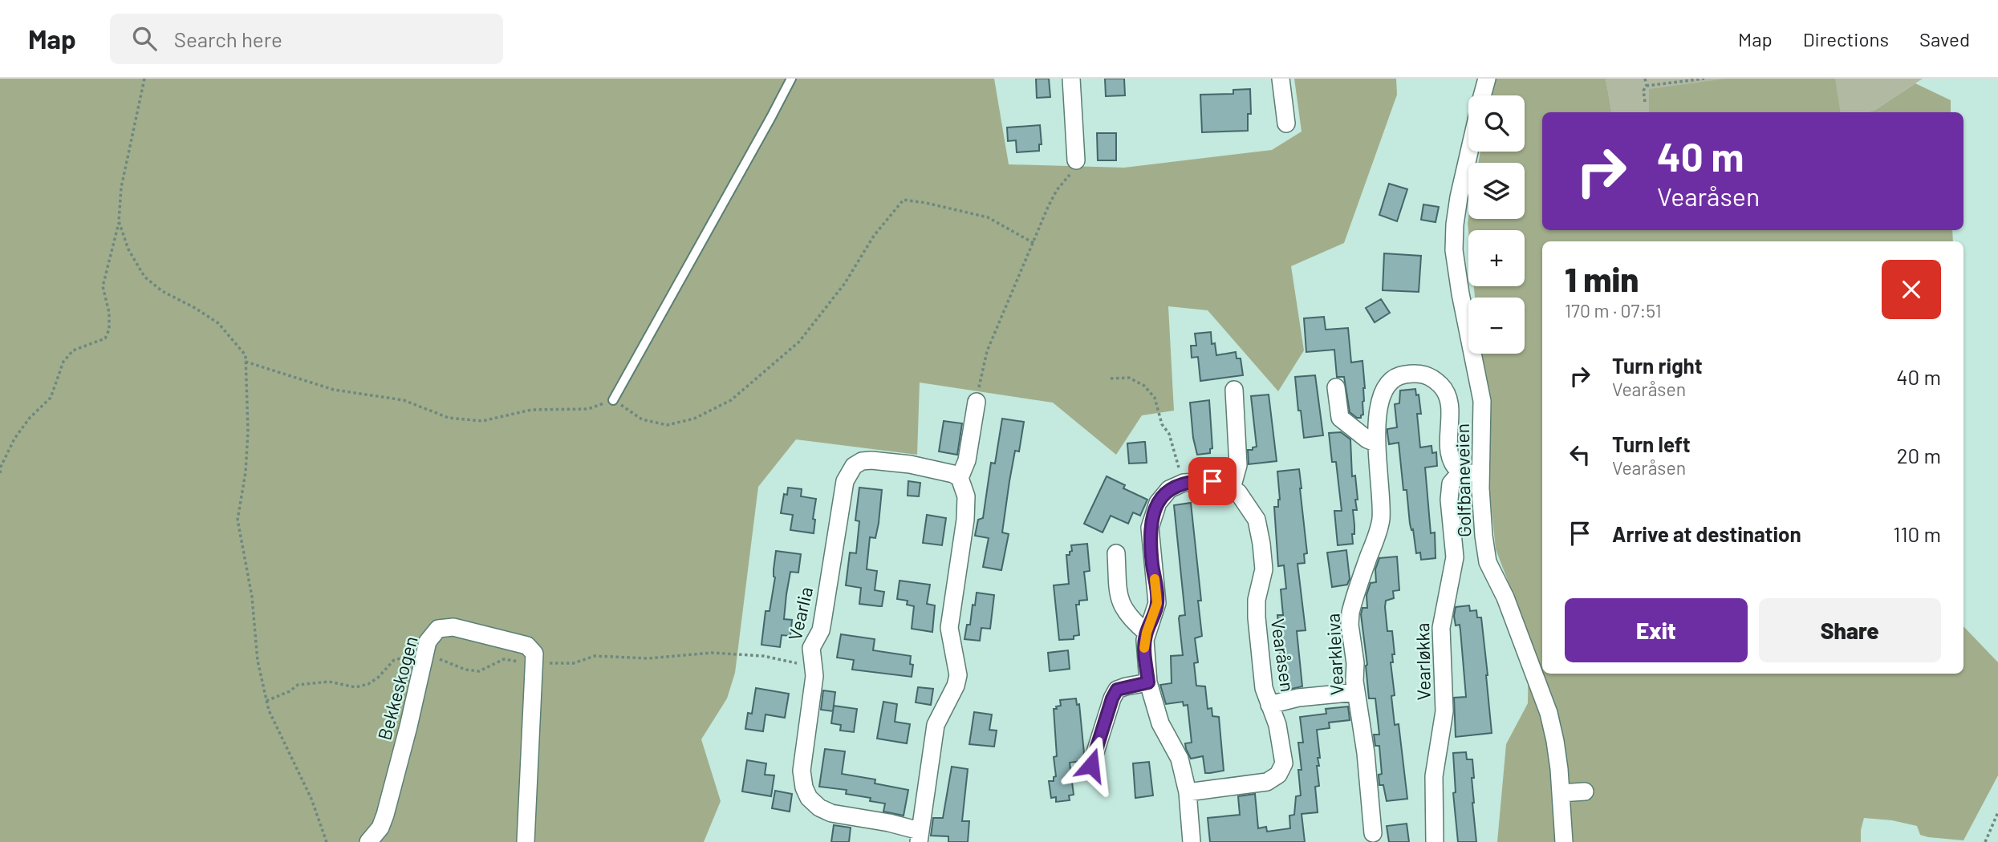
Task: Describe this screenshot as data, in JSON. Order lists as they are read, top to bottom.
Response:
{
  "streets": {
    "street": [
      "Golfbaneveien",
      "Vearlia",
      "Vearkleiva",
      "Vearåsen",
      "Vearløkka",
      "Bekkeskogen"
    ]
  },
  "crossings": [
    ["Vearkleiva", "Vearløkka"]
  ],
  "page": {
    "header": "Map",
    "search": "Search here",
    "nav": ["Map", "Directions", "Saved"],
    "map_buttons": ["+", "−"],
    "turn": ["40 m", "Vearåsen"],
    "heading": ["1 min", "170 m · 07:51"],
    "list": [
      {
        "name": "Turn right",
        "note": "Vearåsen",
        "value": "40 m"
      },
      {
        "name": "Turn left",
        "note": "Vearåsen",
        "value": "20 m"
      },
      {
        "name": "Arrive at destination",
        "value": "110 m"
      }
    ],
    "buttons": ["Exit", "Share"]
  }
}
